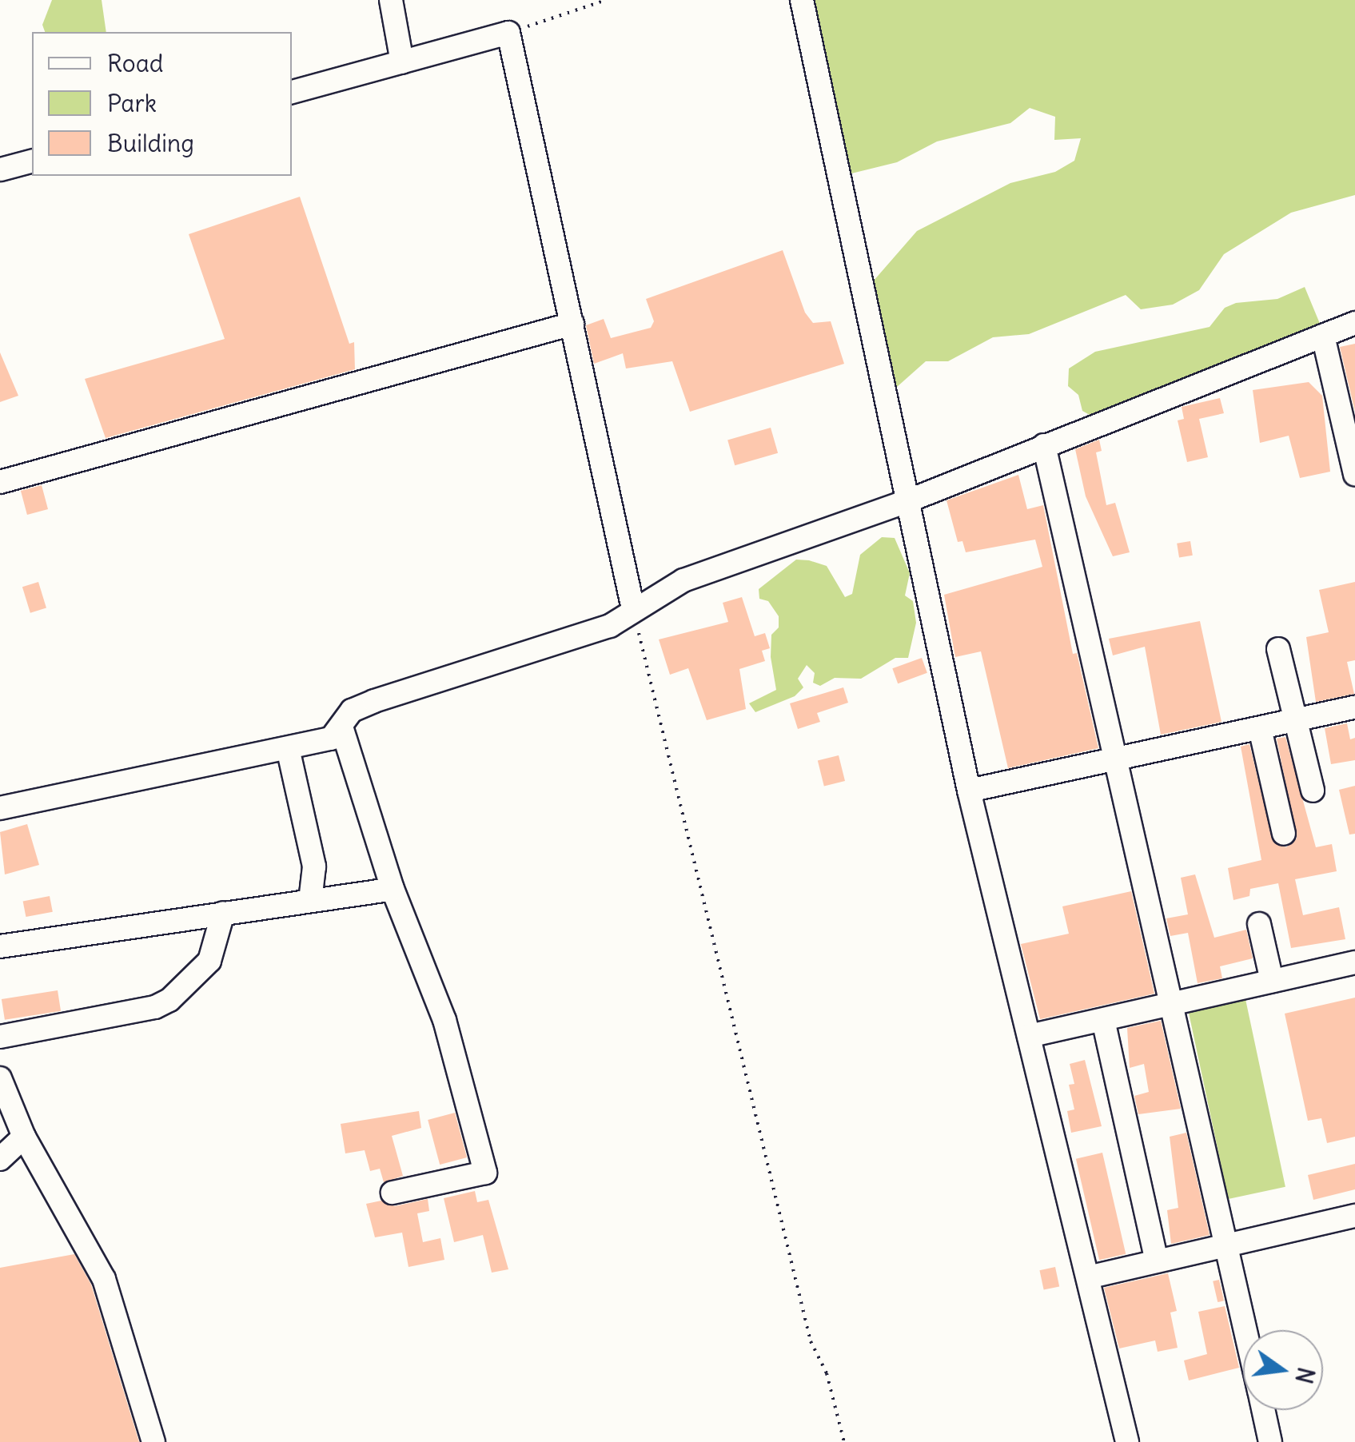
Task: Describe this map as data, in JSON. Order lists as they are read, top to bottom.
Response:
{
  "legend": ["Road", "Park", "Building"],
  "north": "right"
}
